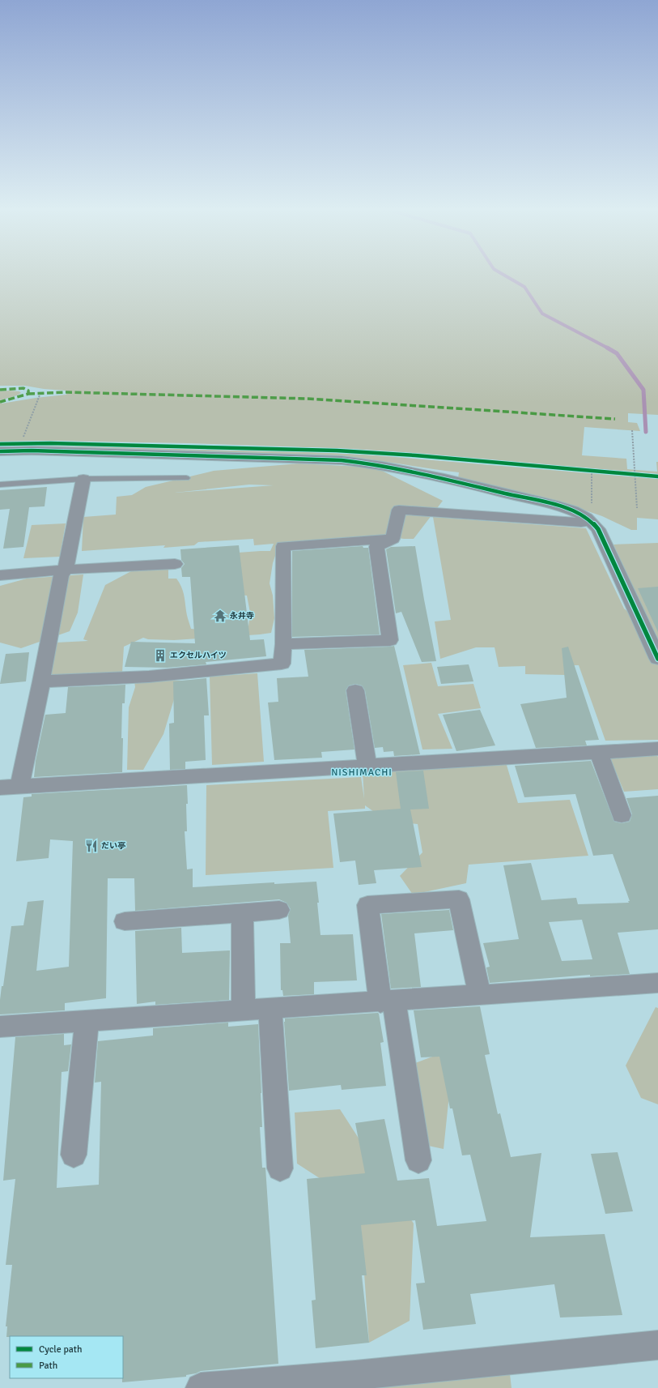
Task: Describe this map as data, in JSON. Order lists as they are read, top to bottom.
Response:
{
  "districts": ["NISHIMACHI"],
  "places": {
    "temple": ["永井寺"],
    "building": ["エクセルハイツ"],
    "restaurant": ["だい亭"]
  },
  "legend": ["Cycle path", "Path"]
}
